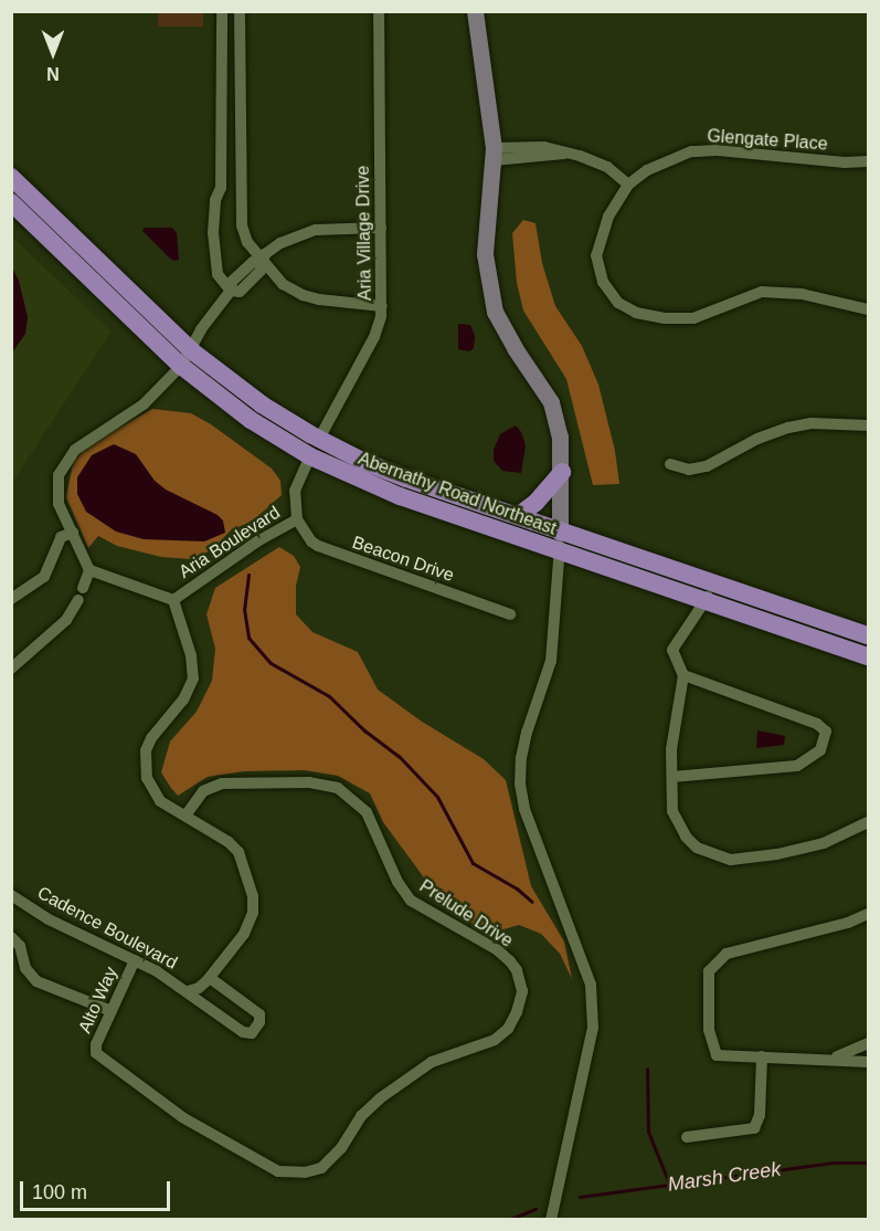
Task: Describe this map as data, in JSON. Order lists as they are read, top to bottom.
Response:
{
  "streets": {
    "main road": ["Abernathy Road Northeast"],
    "street": [
      "Glengate Place",
      "Aria Village Drive",
      "Aria Boulevard",
      "Beacon Drive",
      "Prelude Drive",
      "Cadence Boulevard",
      "Alto Way"
    ]
  },
  "crossings": [
    ["Aria Village Drive", "Abernathy Road Northeast"],
    ["Abernathy Road Northeast", "Aria Boulevard"],
    ["Aria Boulevard", "Beacon Drive"],
    ["Prelude Drive", "Alto Way"],
    ["Cadence Boulevard", "Alto Way"]
  ],
  "water": ["Marsh Creek"],
  "scale_bar": "100 m",
  "north": "bottom"
}
